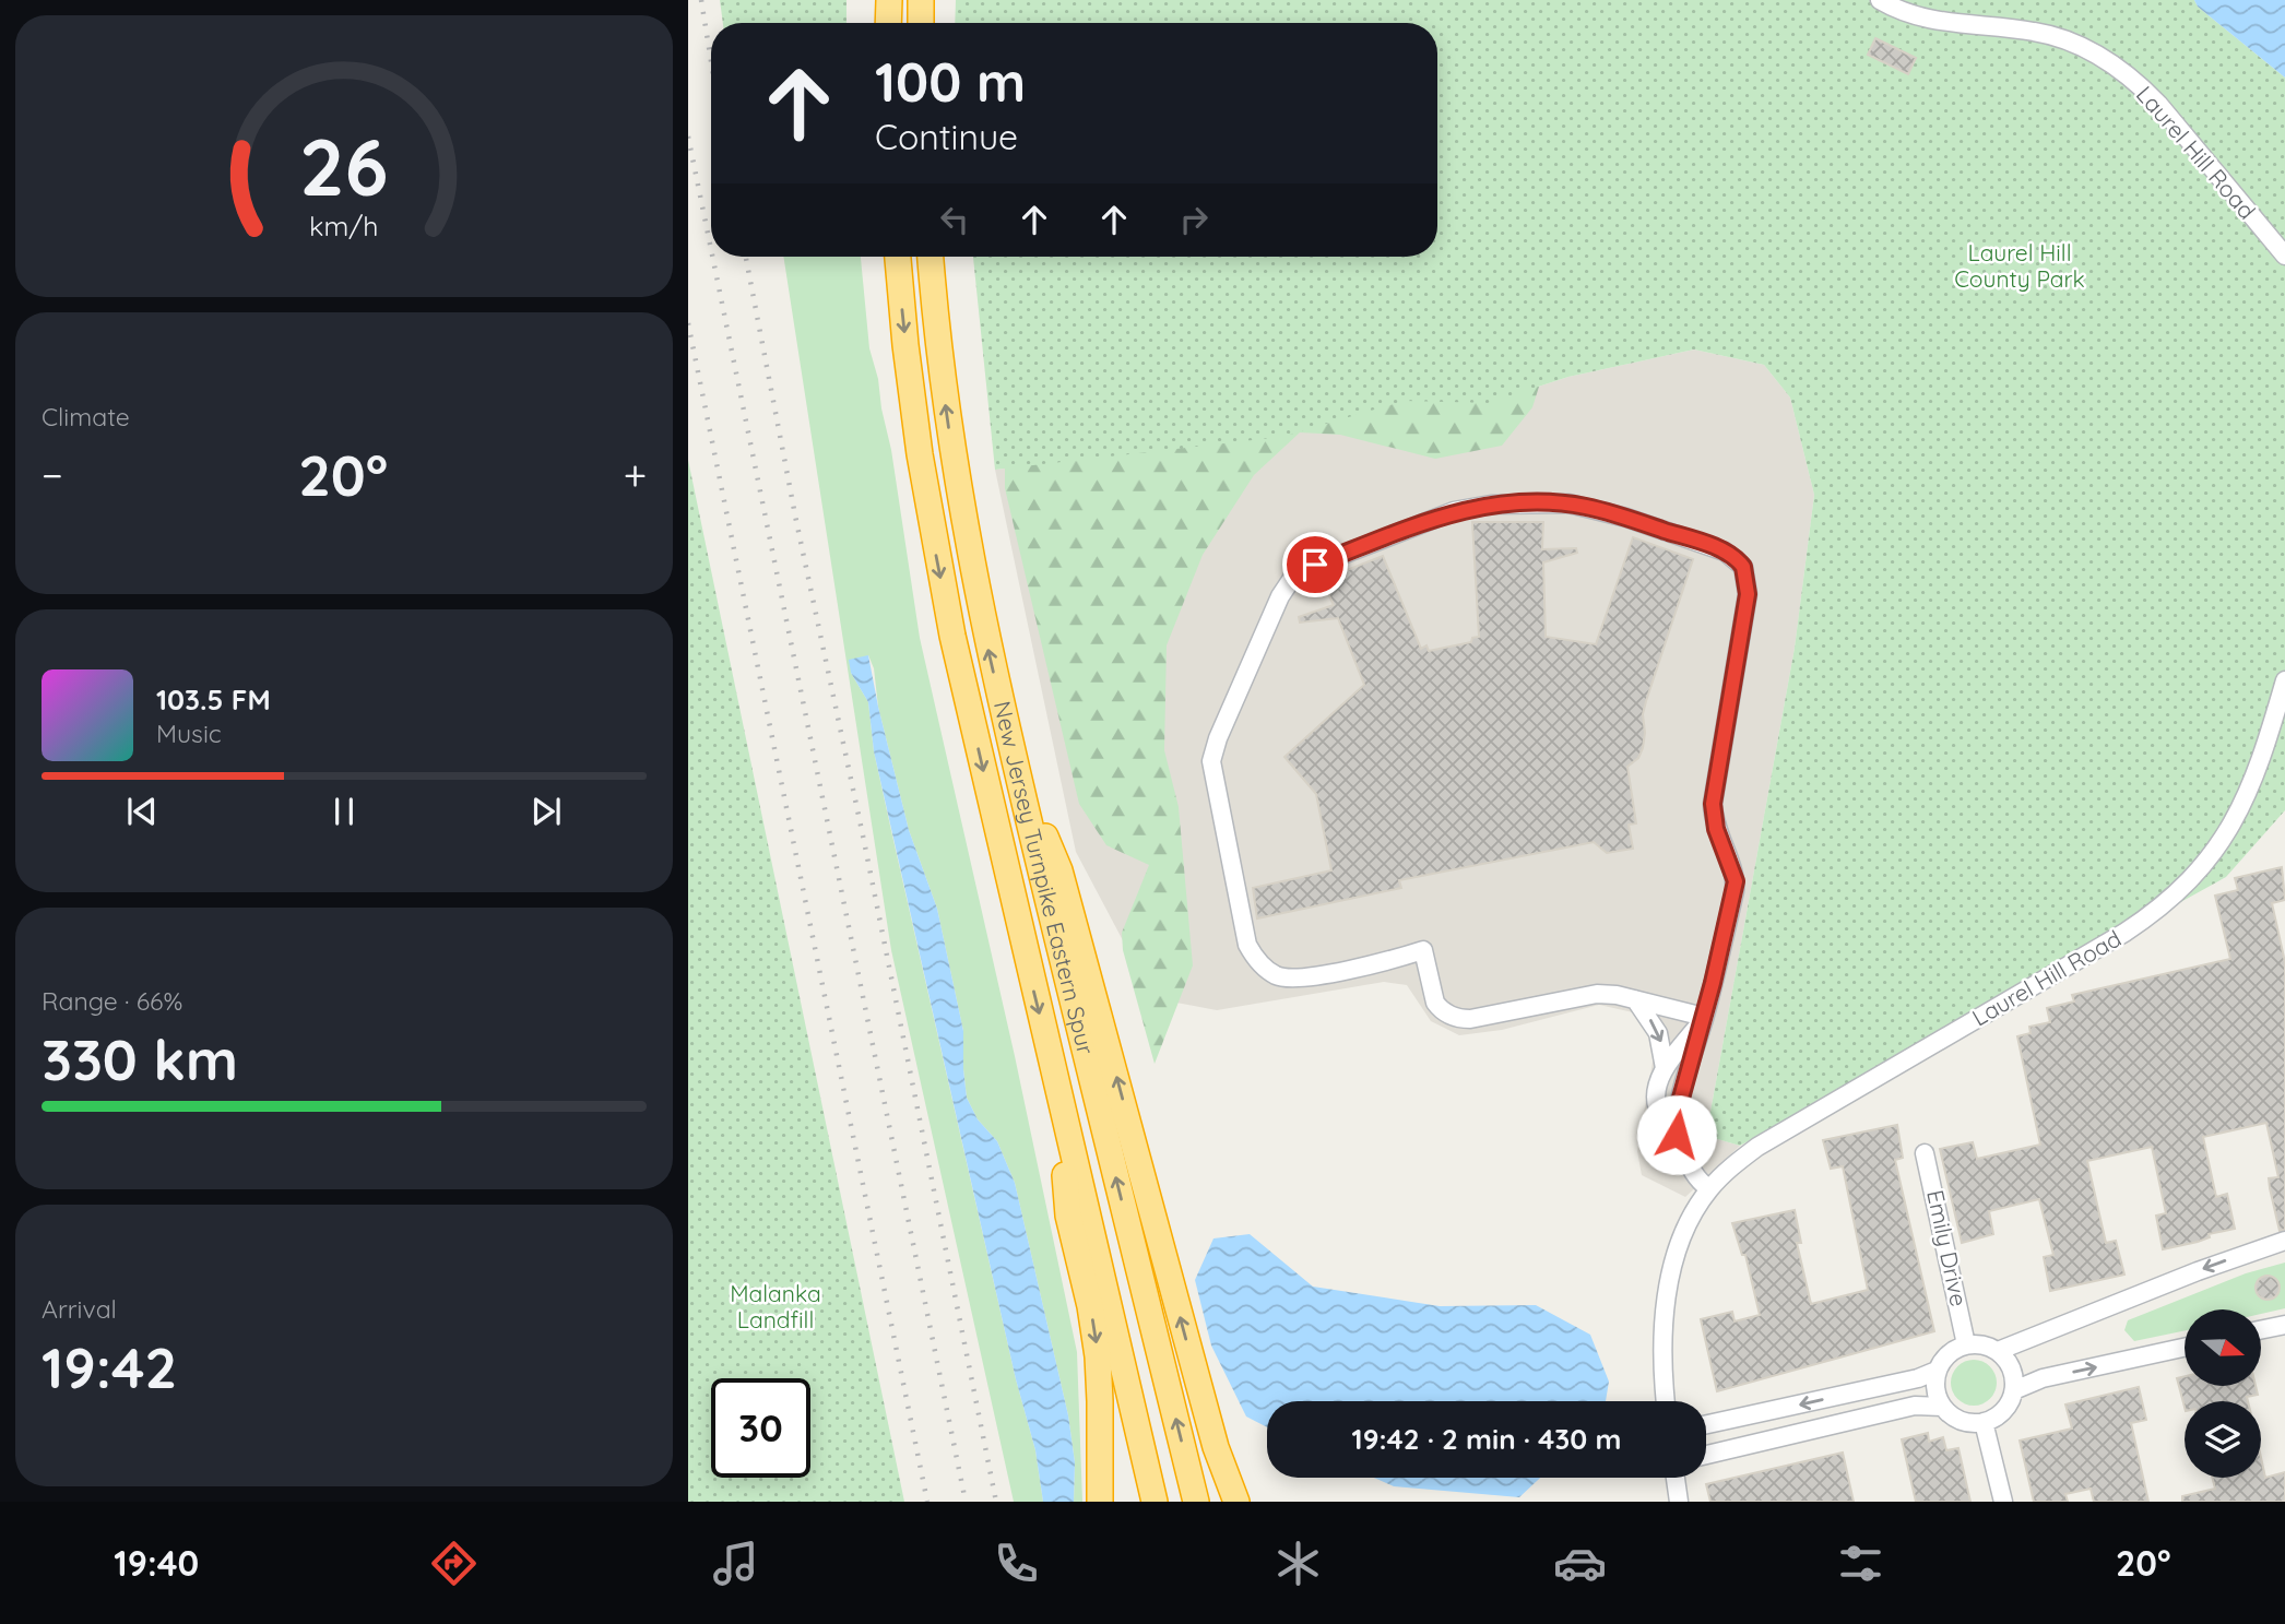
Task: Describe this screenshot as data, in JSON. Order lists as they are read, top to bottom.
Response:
{
  "streets": {
    "highway": ["New Jersey Turnpike Eastern Spur"],
    "street": ["Laurel Hill Road", "Emily Drive"]
  },
  "parks": ["Laurel Hill County Park", "Malanka Landfill"],
  "north": "right",
  "page": {
    "turn": ["100 m", "Continue"],
    "tile": [
      "Climate",
      ["Range · 66%", "330 km"],
      ["Arrival", "19:42"]
    ],
    "heat": ["−", "20°", "+"],
    "song": ["103.5 FM", "Music"],
    "limit": "30",
    "trip": "19:42 · 2 min · 430 m",
    "tabs": ["19:40", "20°"],
    "gauge": ["26", "km/h"]
  }
}
